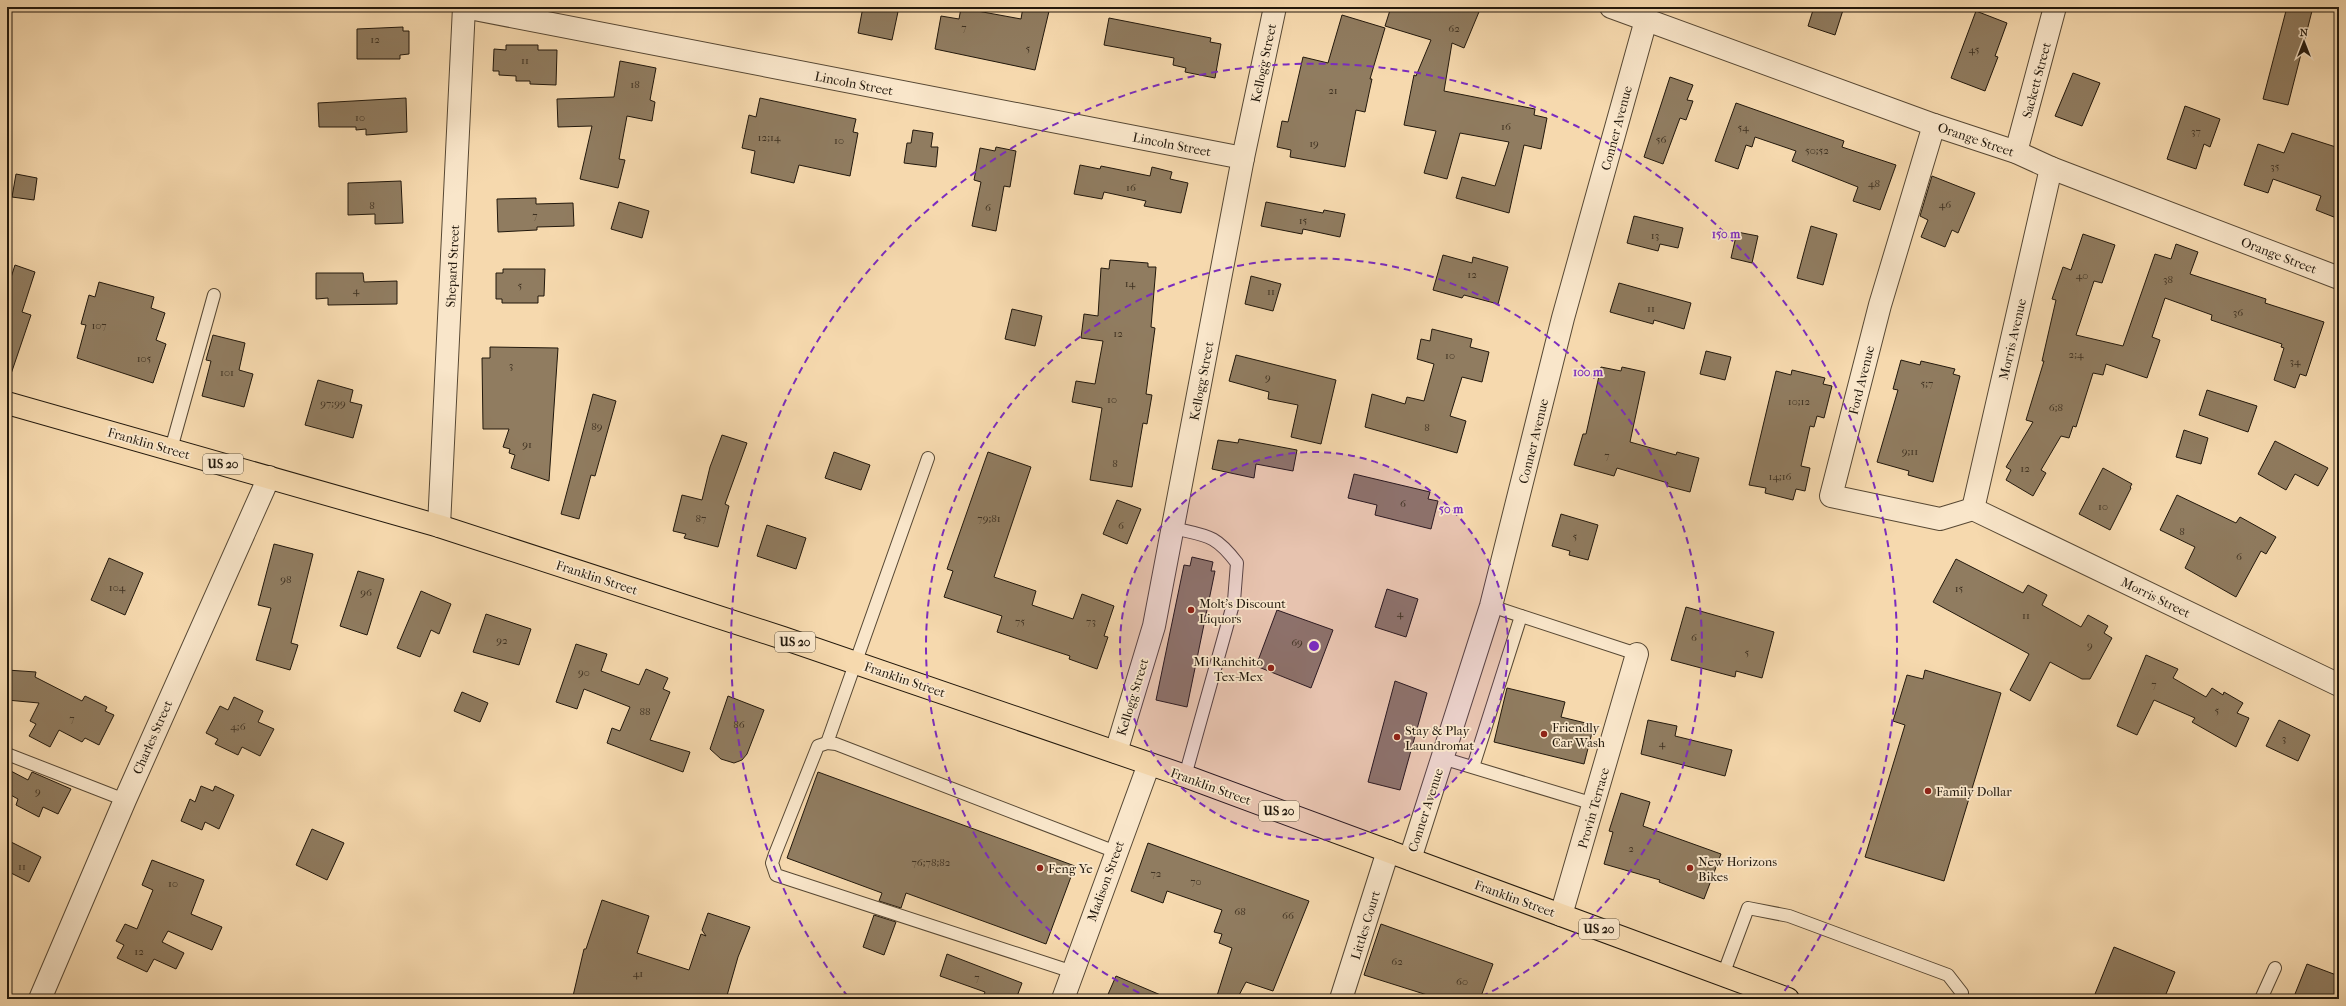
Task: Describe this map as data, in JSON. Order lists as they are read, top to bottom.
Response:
{
  "streets": {
    "main road": ["Franklin Street", "US 20"],
    "street": [
      "Kellogg Street",
      "Sackett Street",
      "Lincoln Street",
      "Conner Avenue",
      "Orange Street",
      "Shepard Street",
      "Morris Avenue",
      "Ford Avenue",
      "Morris Street",
      "Charles Street",
      "Provin Terrace",
      "Madison Street",
      "Littles Court"
    ]
  },
  "crossings": [
    ["Kellogg Street", "Lincoln Street"],
    ["Kellogg Street", "Franklin Street"],
    ["Sackett Street", "Orange Street"],
    ["Lincoln Street", "Shepard Street"],
    ["Conner Avenue", "Orange Street"],
    ["Conner Avenue", "Franklin Street"],
    ["Orange Street", "Morris Avenue"],
    ["Orange Street", "Ford Avenue"],
    ["Shepard Street", "Franklin Street"],
    ["Morris Avenue", "Ford Avenue"],
    ["Morris Avenue", "Morris Street"],
    ["Ford Avenue", "Morris Street"],
    ["Franklin Street", "Charles Street"],
    ["Franklin Street", "Provin Terrace"],
    ["Franklin Street", "Madison Street"],
    ["Franklin Street", "Littles Court"]
  ],
  "places": [
    "Molt's Discount Liquors",
    "Mi Ranchito Tex-Mex",
    "Friendly Car Wash",
    "Stay & Play Laundromat",
    "Family Dollar",
    "Feng Ye",
    "New Horizons Bikes"
  ],
  "house_numbers": [
    "7",
    "62",
    "12",
    "5",
    "45",
    "11",
    "18",
    "21",
    "10",
    "16",
    "54",
    "37",
    "12;14",
    "56",
    "10",
    "19",
    "50;52",
    "35",
    "48",
    "16",
    "46",
    "8",
    "6",
    "7",
    "15",
    "13",
    "12",
    "40",
    "38",
    "14",
    "5",
    "4",
    "11",
    "11",
    "36",
    "107",
    "12",
    "2;4",
    "10",
    "105",
    "34",
    "3",
    "101",
    "9",
    "5;7",
    "10",
    "10;12",
    "97;99",
    "6;8",
    "89",
    "8",
    "91",
    "9;11",
    "7",
    "8",
    "12",
    "14;16",
    "6",
    "10",
    "87",
    "79;81",
    "6",
    "8",
    "5",
    "6",
    "98",
    "104",
    "15",
    "96",
    "4",
    "11",
    "75",
    "73",
    "6",
    "92",
    "69",
    "9",
    "5",
    "90",
    "7",
    "5",
    "88",
    "7",
    "86",
    "4;6",
    "3",
    "4",
    "9",
    "2",
    "76;78;82",
    "11",
    "72",
    "70",
    "10",
    "68",
    "66",
    "12",
    "62",
    "41",
    "7",
    "60"
  ],
  "north": "top",
  "rings": ["150 m", "100 m", "50 m"]
}
